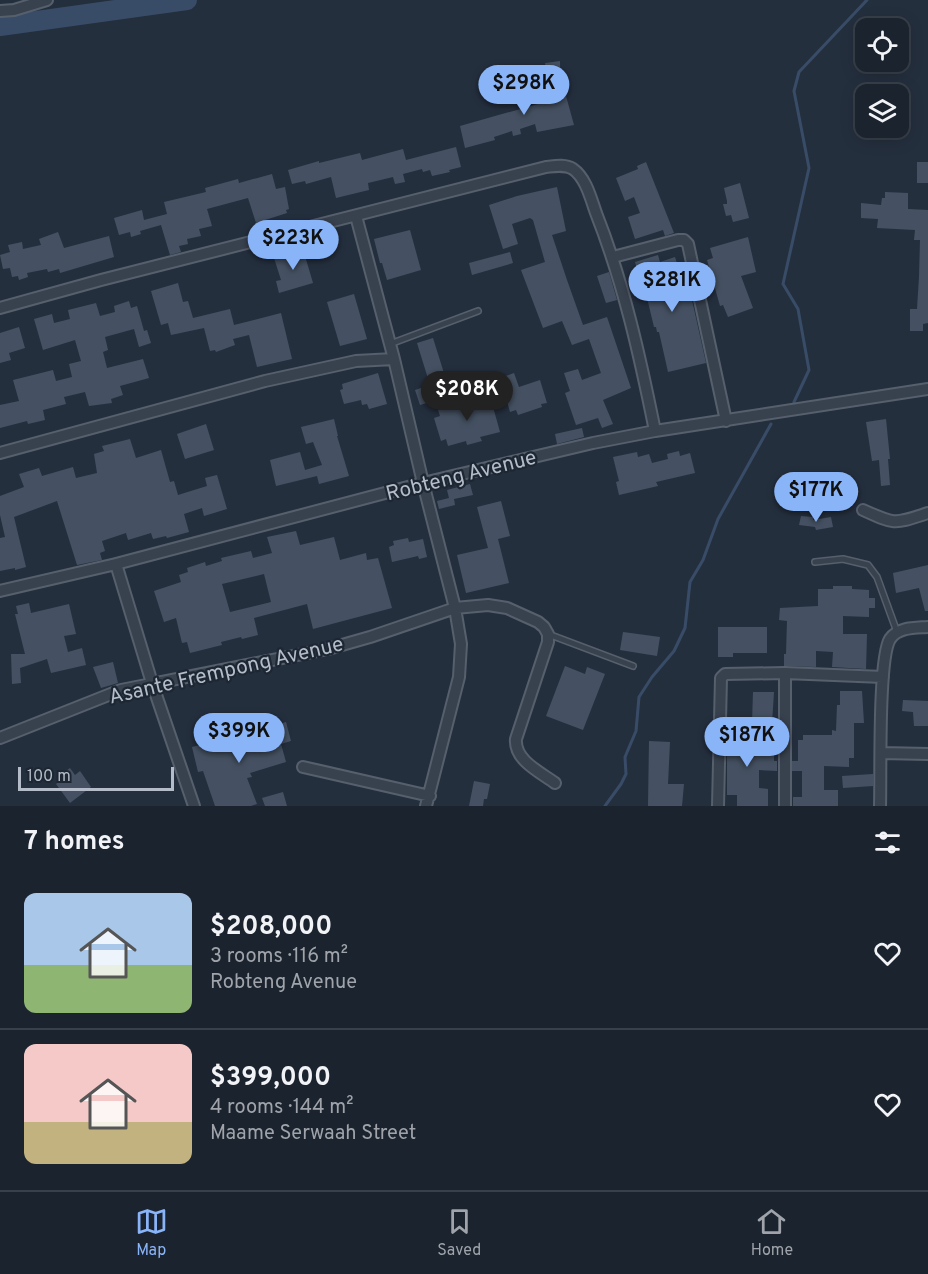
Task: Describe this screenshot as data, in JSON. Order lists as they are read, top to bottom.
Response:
{
  "streets": {
    "street": ["Robteng Avenue", "Asante Frempong Avenue"]
  },
  "scale_bar": "100 m",
  "page": {
    "price": [
      "$298K",
      "$223K",
      "$281K",
      "$208K",
      "$177K",
      "$399K",
      "$187K"
    ],
    "scale": "100 m",
    "heading": "7 homes",
    "list": [
      {
        "name": "$208,000",
        "note": "3 rooms · 116 m² · Robteng Avenue"
      },
      {
        "name": "$399,000",
        "note": "4 rooms · 144 m² · Maame Serwaah Street"
      }
    ],
    "tabs": ["Map", "Saved", "Home"]
  }
}
